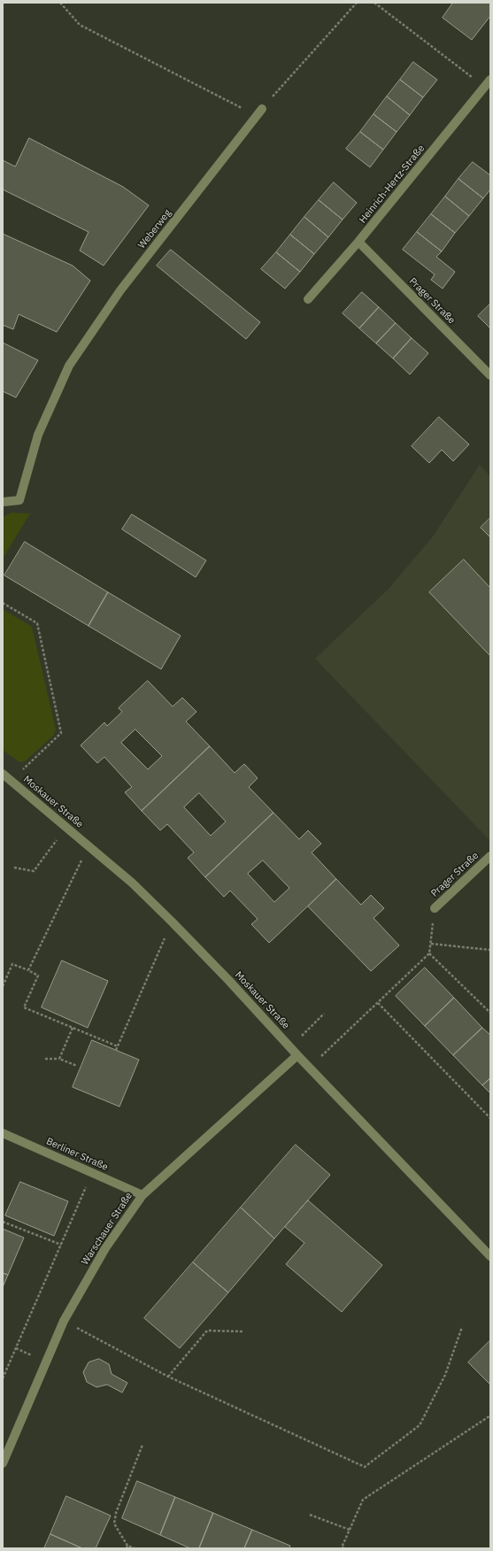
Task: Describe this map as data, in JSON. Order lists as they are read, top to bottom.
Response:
{
  "streets": {
    "street": [
      "Heinrich-Hertz-Straße",
      "Weberweg",
      "Prager Straße",
      "Moskauer Straße",
      "Berliner Straße",
      "Warschauer Straße"
    ]
  },
  "crossings": [
    ["Heinrich-Hertz-Straße", "Prager Straße"],
    ["Moskauer Straße", "Warschauer Straße"],
    ["Berliner Straße", "Warschauer Straße"]
  ]
}
